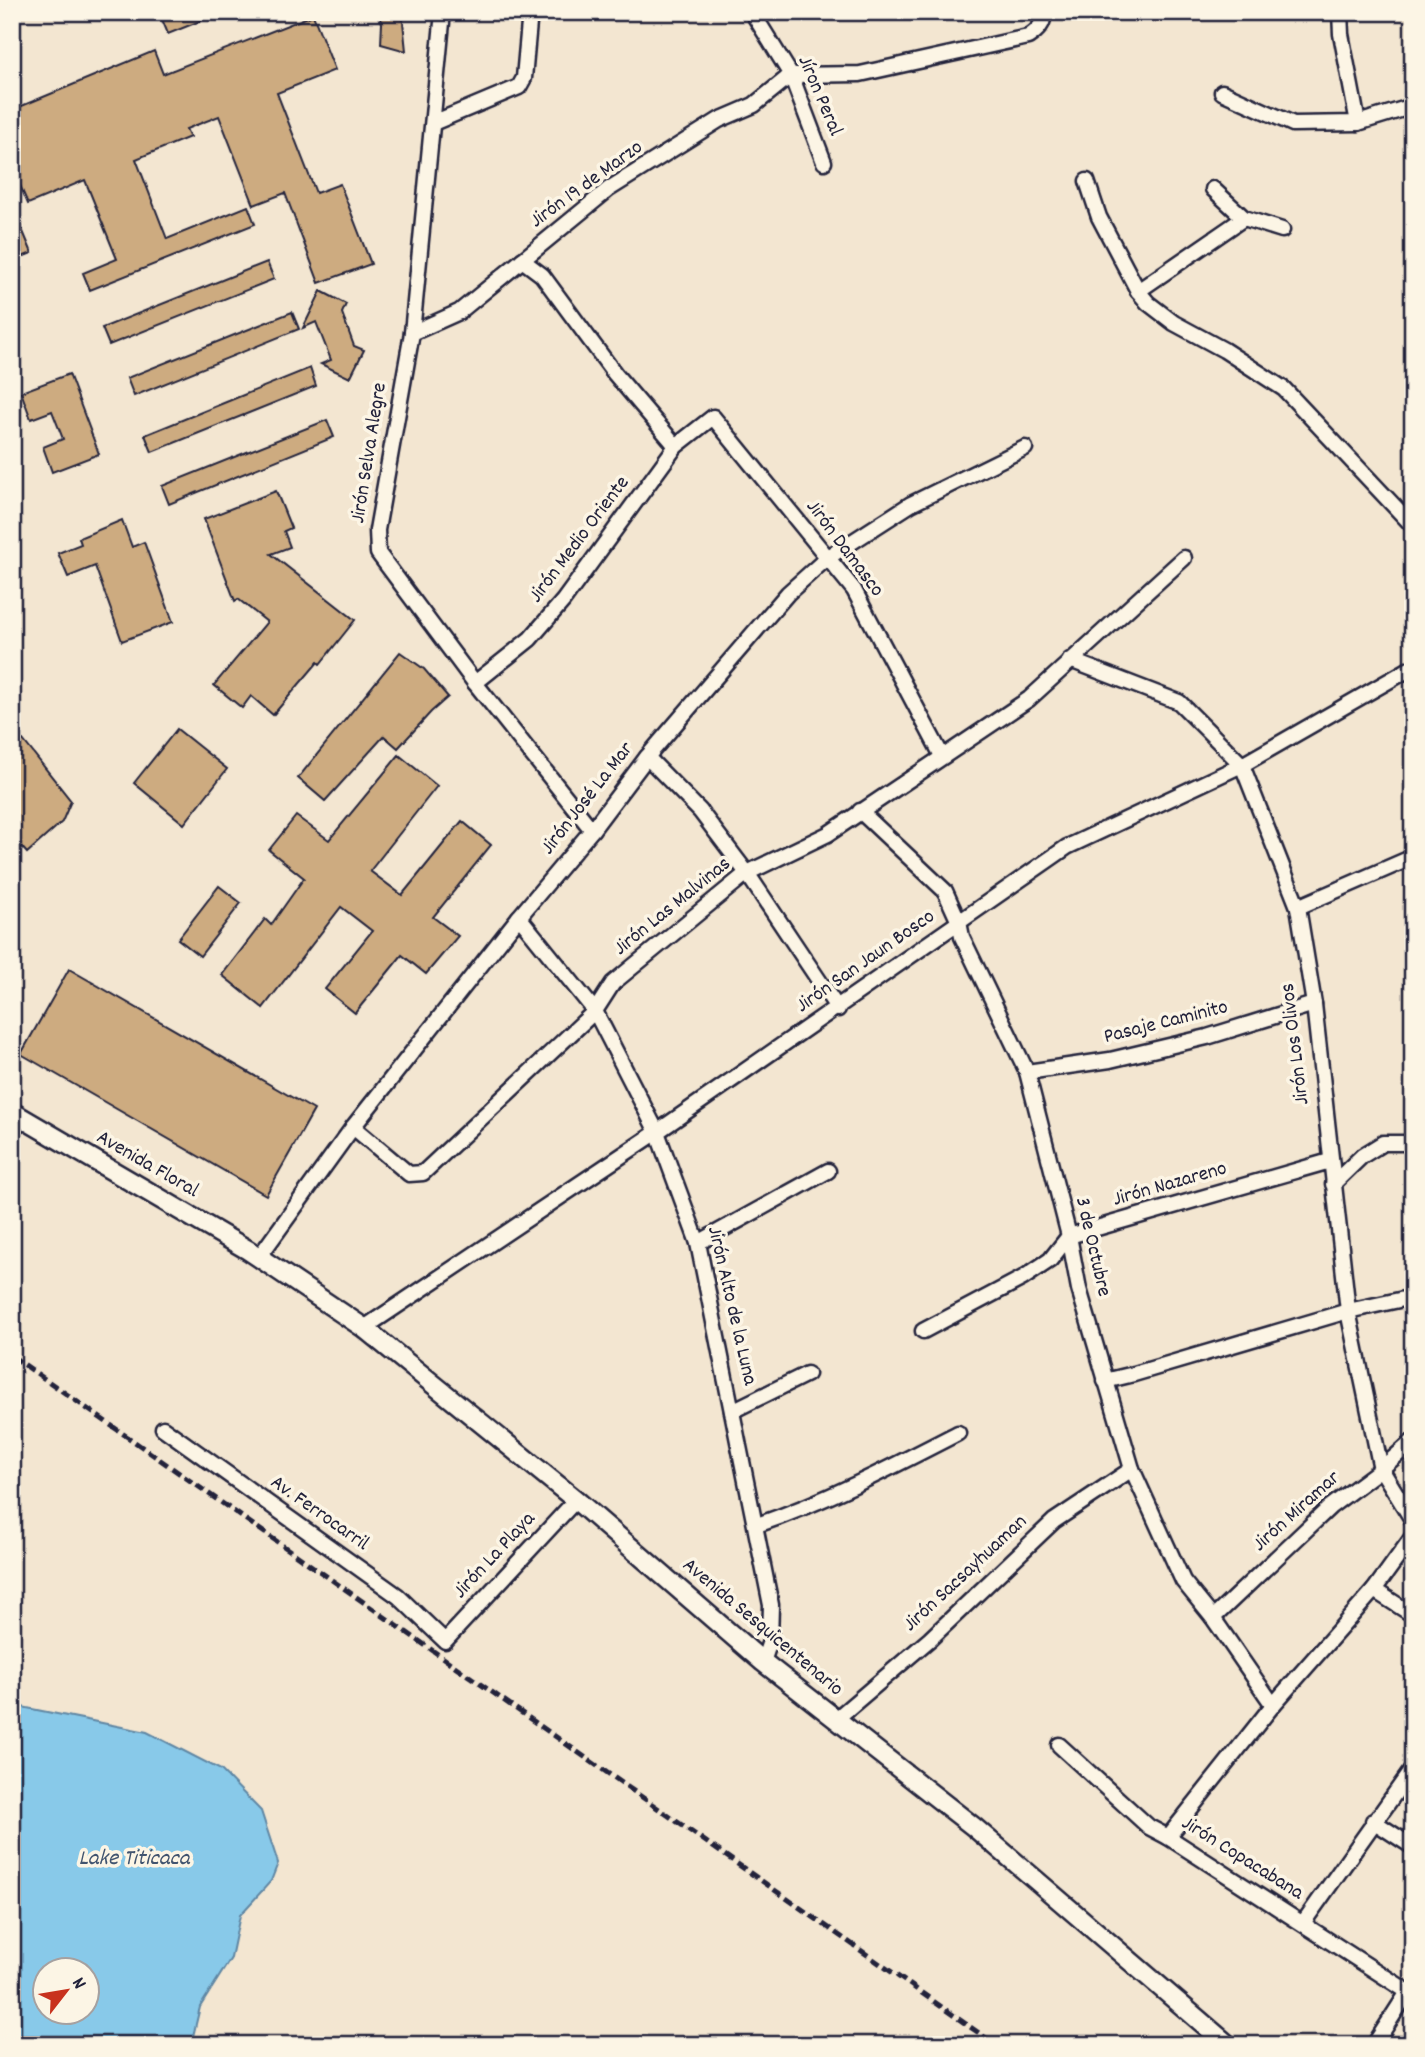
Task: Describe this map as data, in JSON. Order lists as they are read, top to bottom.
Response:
{
  "streets": {
    "street": [
      "Jíron Peral",
      "Jirón 19 de Marzo",
      "Jirón Selva Alegre",
      "Jirón Medio Oriente",
      "Jirón Damasco",
      "Jirón José La Mar",
      "Jirón Las Malvinas",
      "Jirón San Jaun Bosco",
      "Pasaje Caminito",
      "Jirón Los Olivos",
      "Avenida Floral",
      "Jirón Nazareno",
      "3 de Octubre",
      "Jirón Alto de la Luna",
      "Jirón Miramar",
      "Av. Ferrocarril",
      "Jirón La Playa",
      "Jirón Sacsayhuaman",
      "Avenida Sesquicentenario",
      "Jirón Copacabana"
    ]
  },
  "crossings": [
    ["Jíron Peral", "Jirón 19 de Marzo"],
    ["Jirón 19 de Marzo", "Jirón Selva Alegre"],
    ["Jirón Selva Alegre", "Jirón Medio Oriente"],
    ["Jirón Selva Alegre", "Jirón José La Mar"],
    ["Jirón Medio Oriente", "Jirón Damasco"],
    ["Jirón Damasco", "Jirón José La Mar"],
    ["Jirón Damasco", "Jirón Las Malvinas"],
    ["Jirón José La Mar", "Jirón Las Malvinas"],
    ["Jirón José La Mar", "Avenida Floral"],
    ["Jirón José La Mar", "Jirón Alto de la Luna"],
    ["Jirón José La Mar", "Avenida Sesquicentenario"],
    ["Jirón Las Malvinas", "Jirón Los Olivos"],
    ["Jirón Las Malvinas", "3 de Octubre"],
    ["Jirón Las Malvinas", "Jirón Alto de la Luna"],
    ["Jirón San Jaun Bosco", "Jirón Los Olivos"],
    ["Jirón San Jaun Bosco", "3 de Octubre"],
    ["Jirón San Jaun Bosco", "Jirón Alto de la Luna"],
    ["Jirón San Jaun Bosco", "Avenida Sesquicentenario"],
    ["Pasaje Caminito", "Jirón Los Olivos"],
    ["Pasaje Caminito", "3 de Octubre"],
    ["Jirón Los Olivos", "Jirón Nazareno"],
    ["Jirón Los Olivos", "Jirón Miramar"],
    ["Avenida Floral", "Avenida Sesquicentenario"],
    ["Jirón Nazareno", "3 de Octubre"],
    ["3 de Octubre", "Jirón Miramar"],
    ["3 de Octubre", "Jirón Sacsayhuaman"],
    ["Jirón Alto de la Luna", "Avenida Sesquicentenario"],
    ["Av. Ferrocarril", "Jirón La Playa"],
    ["Jirón La Playa", "Avenida Sesquicentenario"],
    ["Jirón Sacsayhuaman", "Avenida Sesquicentenario"]
  ],
  "water": ["Lake Titicaca"],
  "north": "top right"
}
